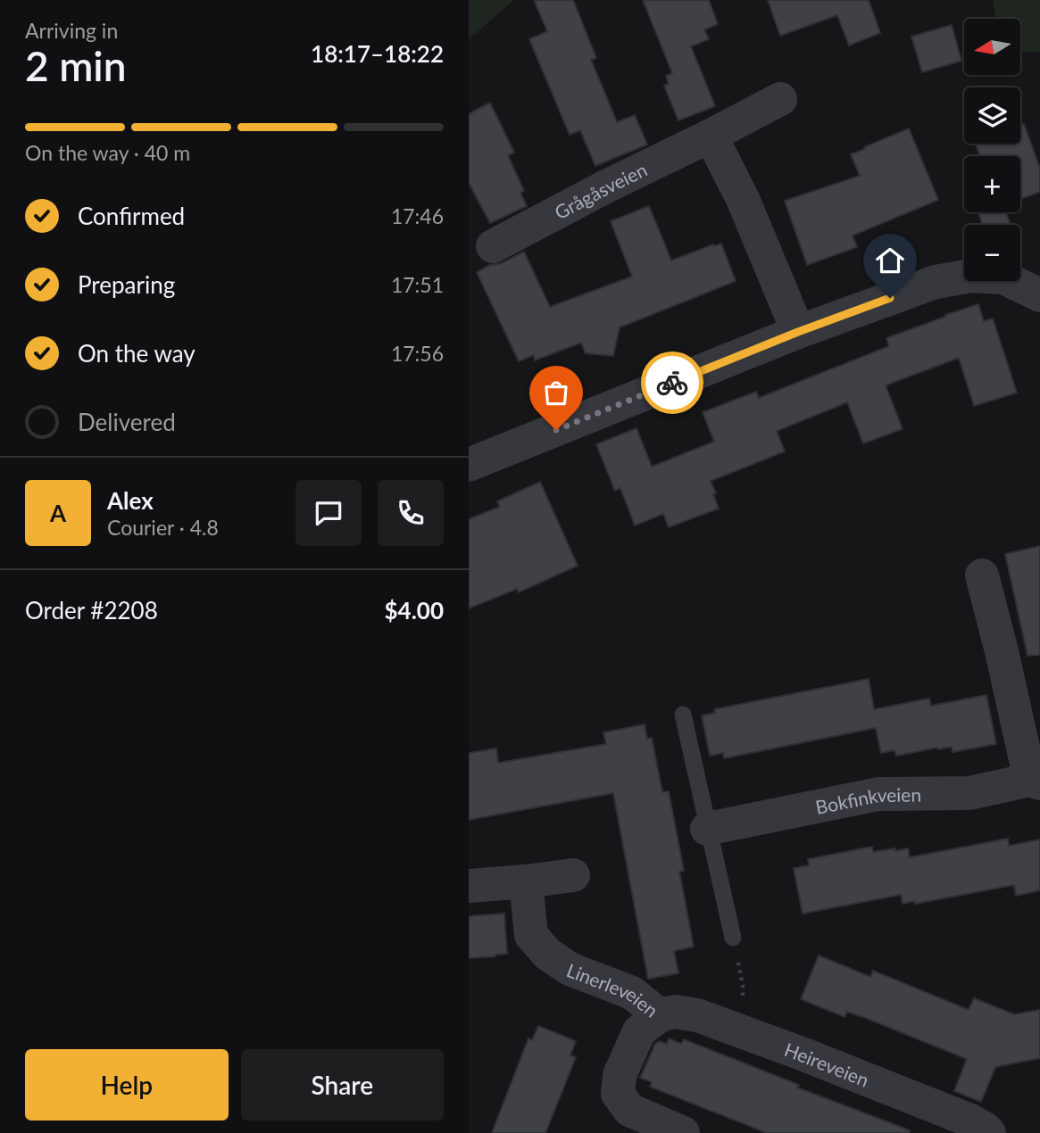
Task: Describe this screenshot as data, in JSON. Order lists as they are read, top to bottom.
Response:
{
  "streets": {
    "street": [
      "Grågåsveien",
      "Bokfinkveien",
      "Linerleveien",
      "Heireveien"
    ]
  },
  "crossings": [
    ["Linerleveien", "Heireveien"]
  ],
  "north": "left",
  "page": {
    "heading": ["2 min", "Arriving in", "18:17–18:22"],
    "panel": [
      "Alex",
      "Courier · 4.8",
      "Order #2208",
      "$4.00"
    ],
    "map_buttons": ["+", "−"],
    "bar": "On the way · 40 m",
    "list": [
      ["Confirmed", "17:46"],
      ["Preparing", "17:51"],
      ["On the way", "17:56"],
      "Delivered"
    ],
    "round": "A",
    "buttons": ["Help", "Share"]
  }
}
